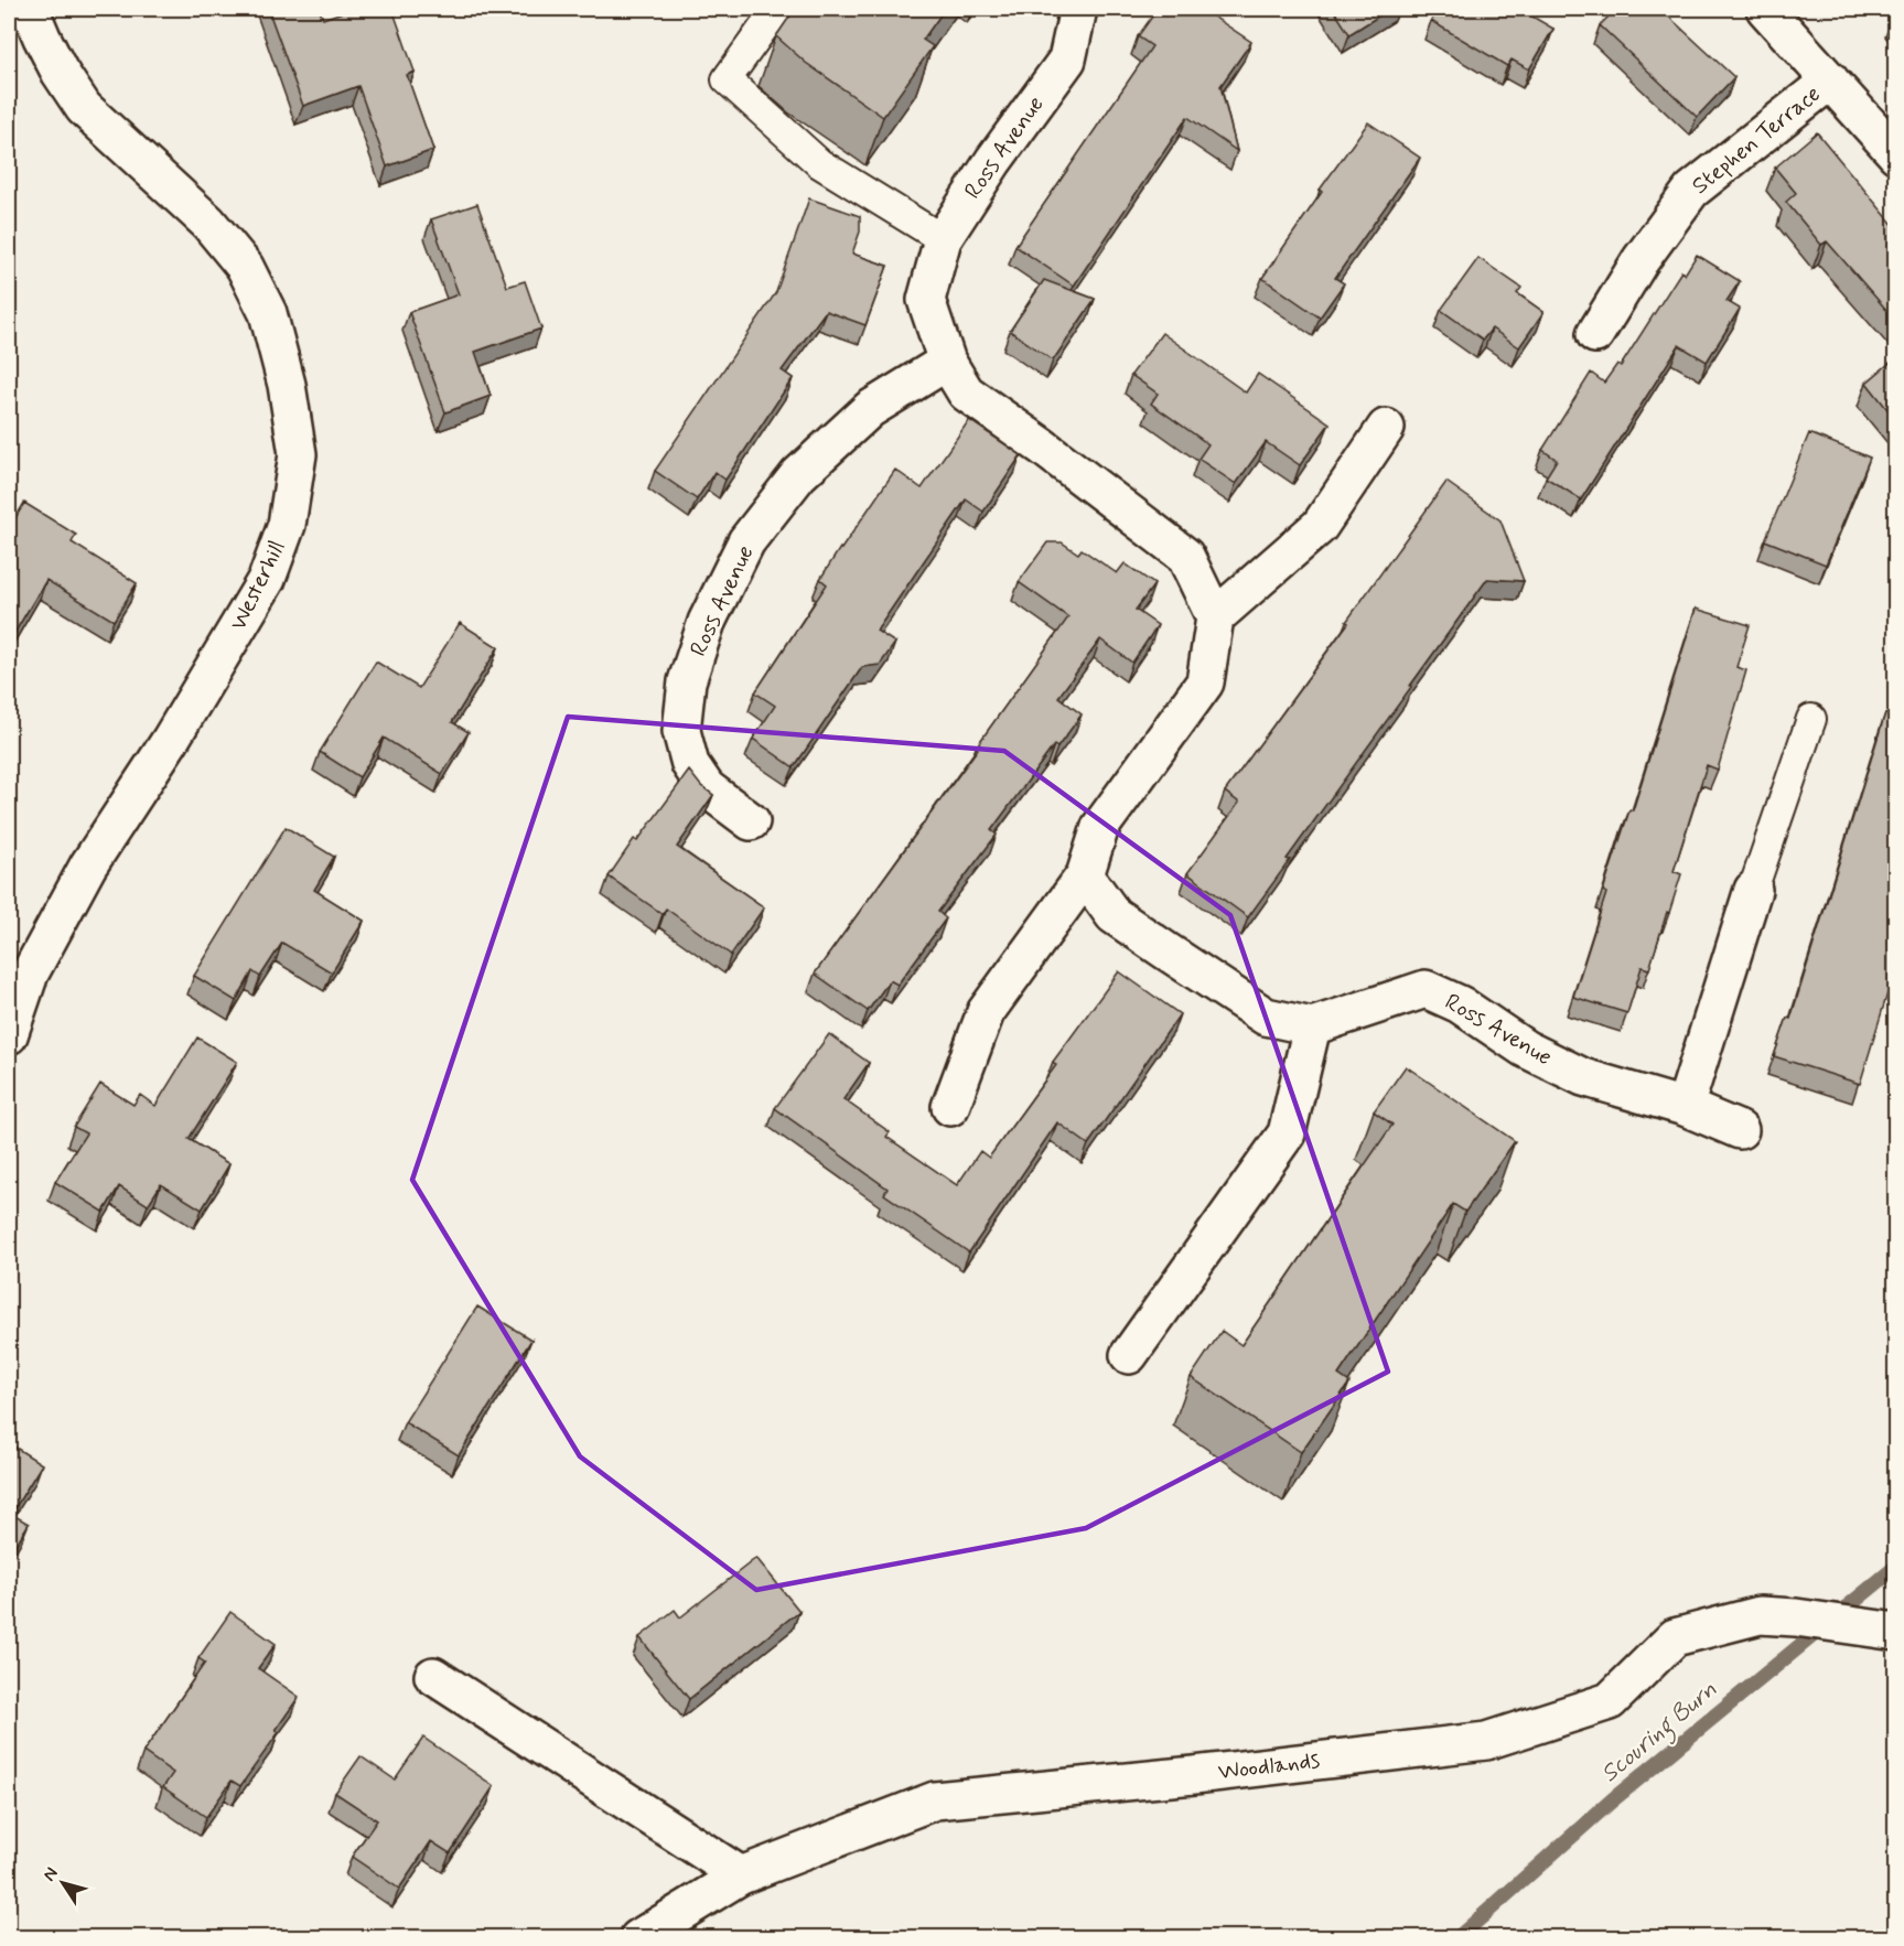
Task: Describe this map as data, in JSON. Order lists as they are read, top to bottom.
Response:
{
  "streets": {
    "street": [
      "Stephen Terrace",
      "Ross Avenue",
      "Westerhill",
      "Woodlands"
    ]
  },
  "water": ["Scouring Burn"],
  "north": "top left"
}
